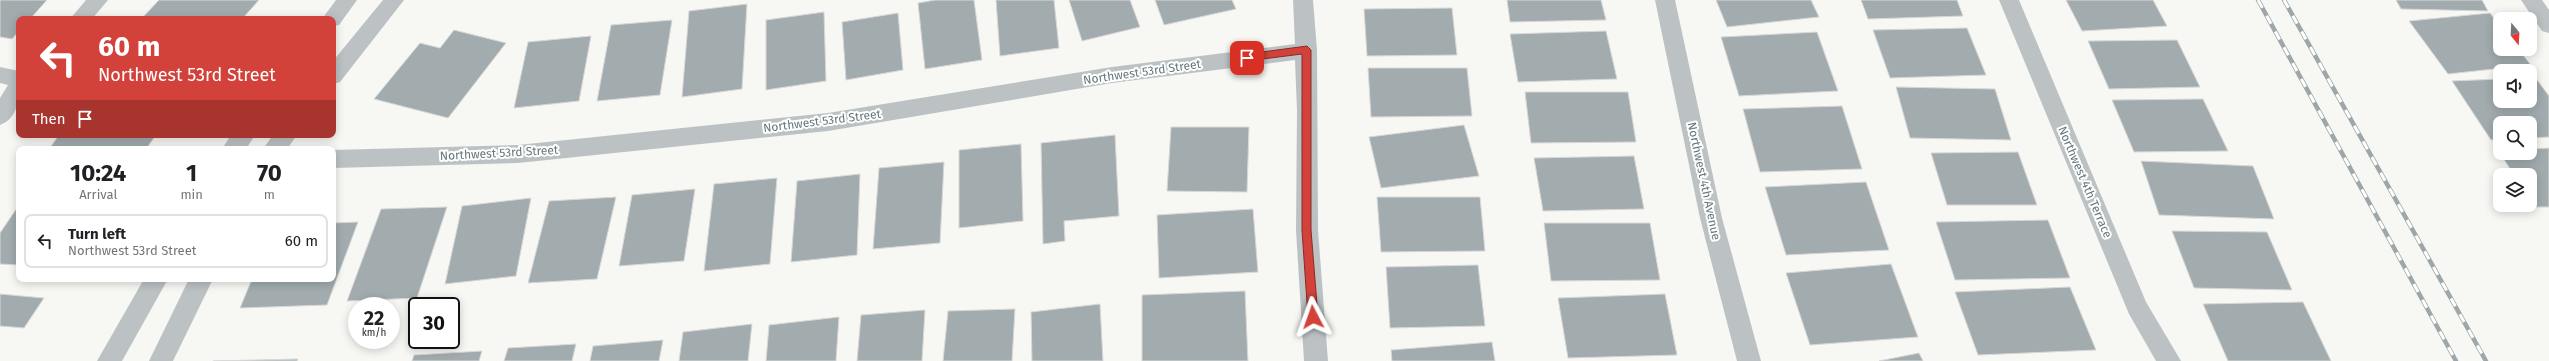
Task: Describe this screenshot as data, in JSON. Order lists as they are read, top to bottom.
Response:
{
  "streets": {
    "street": ["Northwest 53rd Street", "Northwest 4th Avenue", "Northwest 4th Terrace"]
  },
  "north": "bottom",
  "page": {
    "turn": ["60 m", "Northwest 53rd Street"],
    "then": "Then",
    "eta": [
      "10:24",
      "Arrival",
      "1",
      "min",
      "70",
      "m"
    ],
    "list": [
      {
        "name": "Turn left",
        "note": "Northwest 53rd Street",
        "value": "60 m"
      }
    ],
    "speed": "22 km/h",
    "limit": "30"
  }
}
